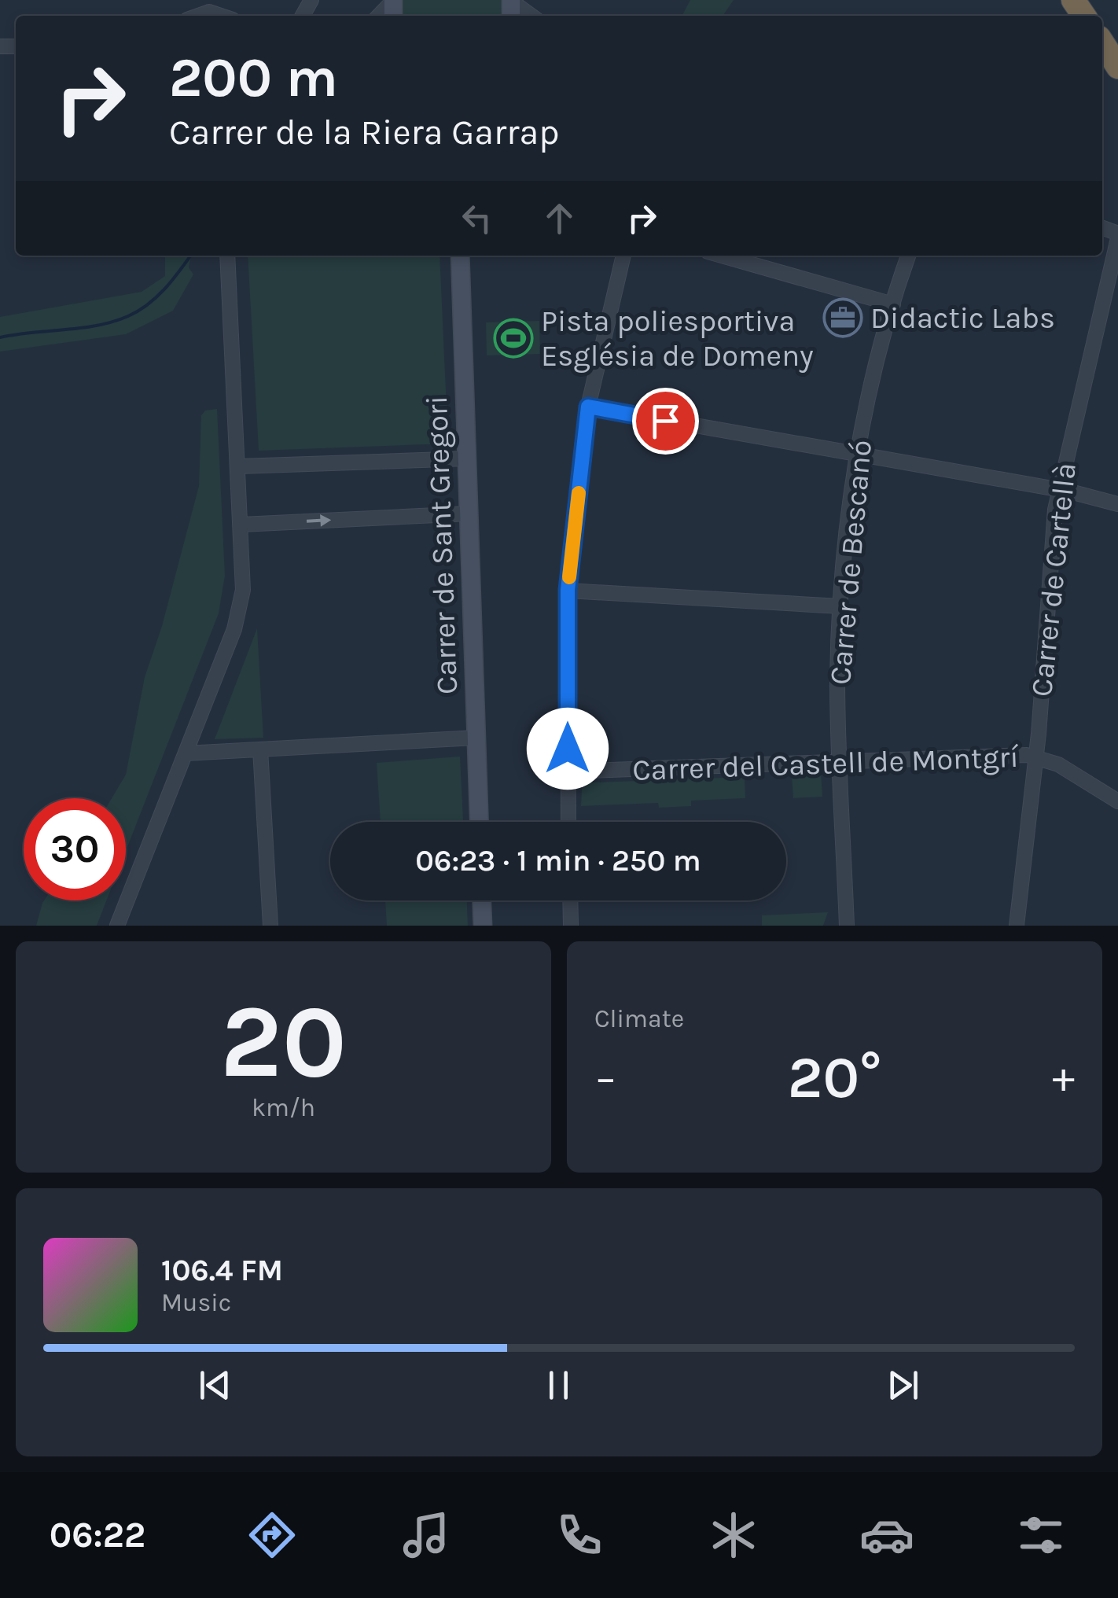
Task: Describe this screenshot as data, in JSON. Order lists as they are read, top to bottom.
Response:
{
  "streets": {
    "main road": ["Carrer de Sant Gregori"],
    "street": ["Carrer de Bescanó", "Carrer de Cartellà", "Carrer del Castell de Montgrí"]
  },
  "crossings": [
    ["Carrer de Bescanó", "Carrer del Castell de Montgrí"],
    ["Carrer de Cartellà", "Carrer del Castell de Montgrí"]
  ],
  "places": {
    "office": ["Didactic Labs"],
    "sports": ["Pista poliesportiva Església de Domeny"]
  },
  "page": {
    "turn": ["200 m", "Carrer de la Riera Garrap"],
    "limit": "30",
    "trip": "06:23 · 1 min · 250 m",
    "tile": [
      ["20", "km/h"],
      "Climate"
    ],
    "heat": ["−", "20°", "+"],
    "song": ["106.4 FM", "Music"],
    "tabs": "06:22"
  }
}
